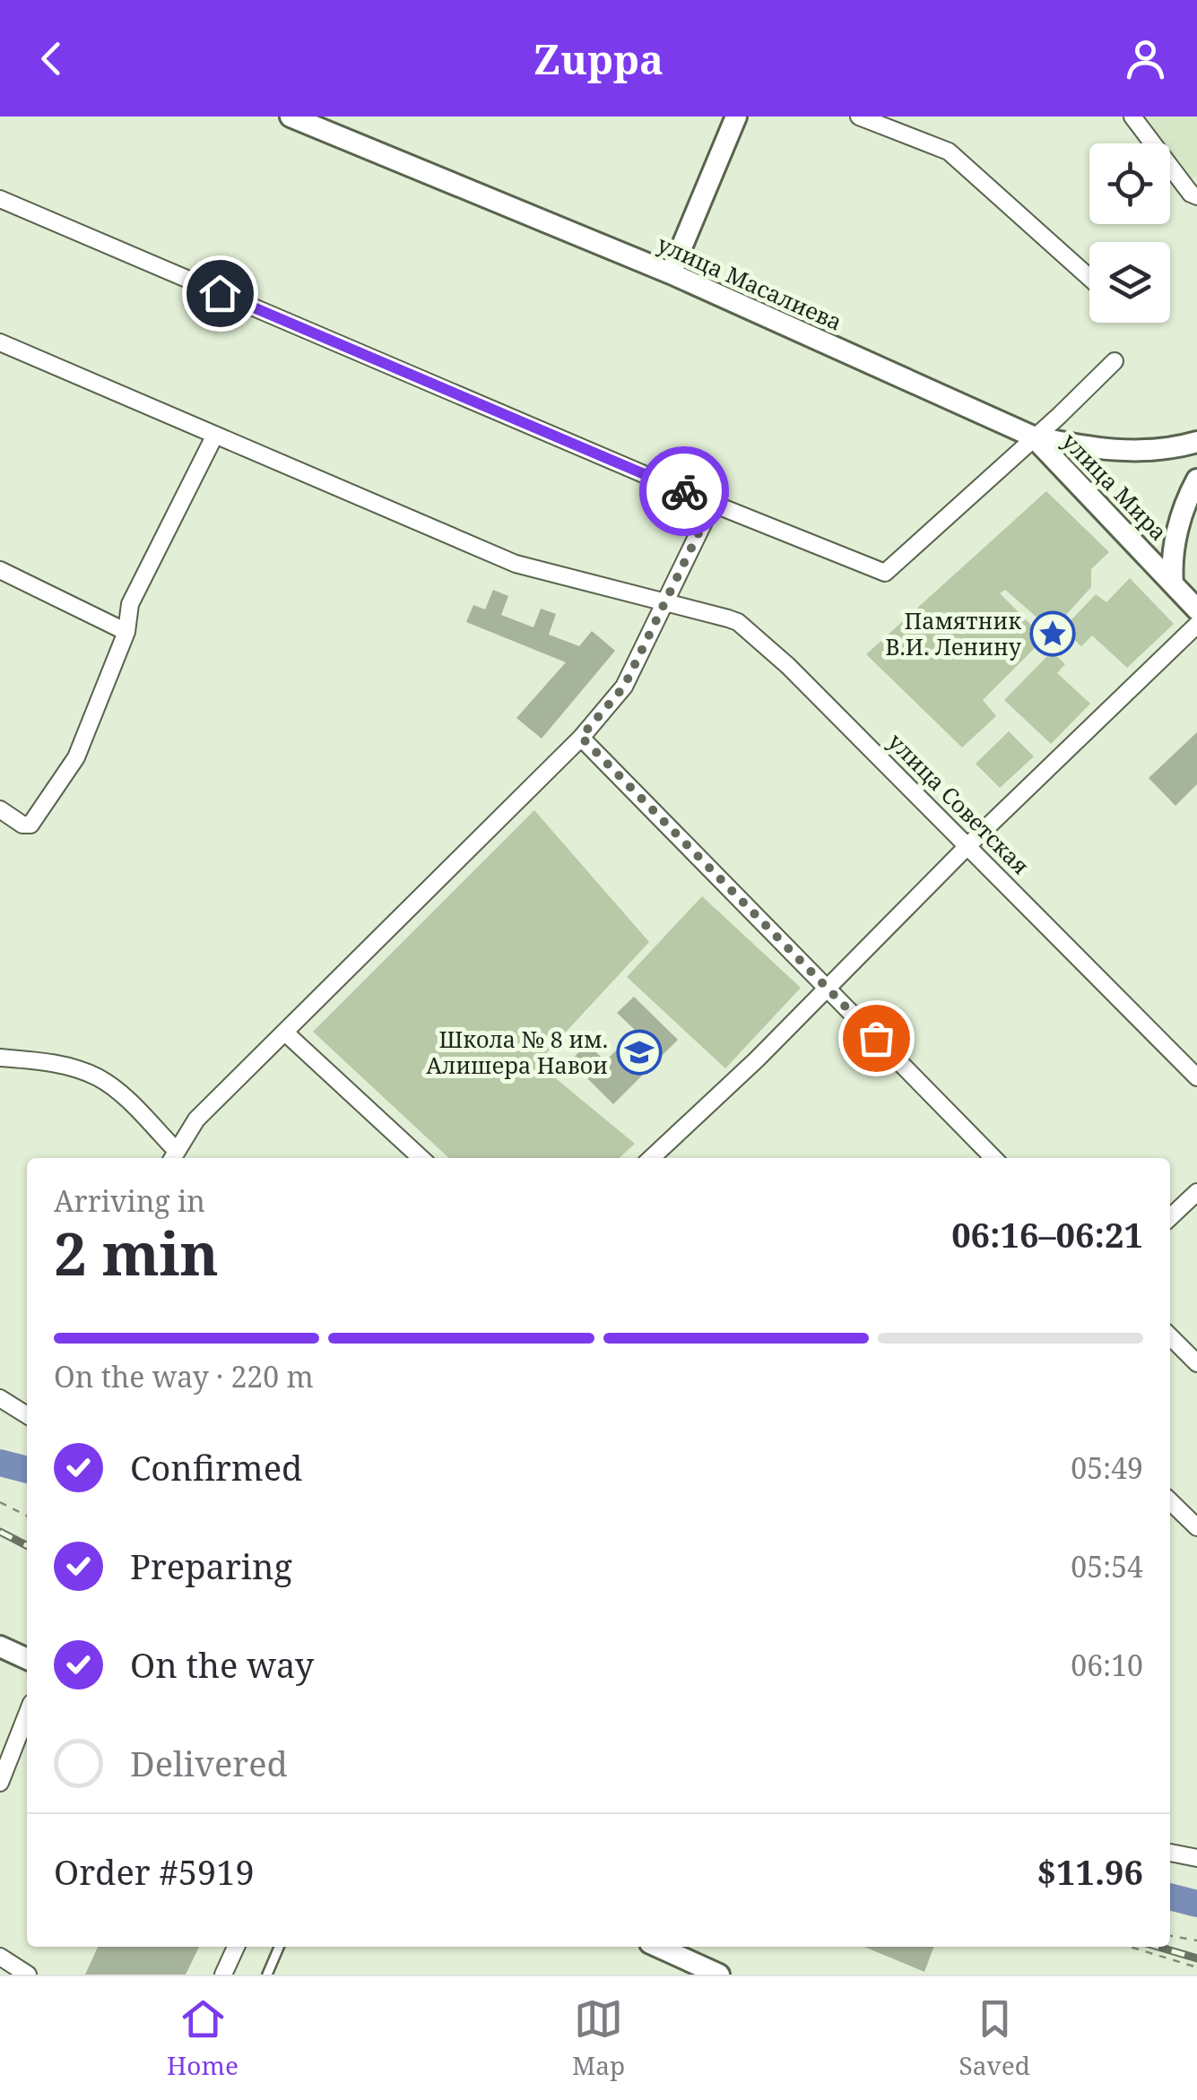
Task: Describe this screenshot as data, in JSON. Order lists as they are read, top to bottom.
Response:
{
  "streets": {
    "main road": ["улица Масалиева", "улица Мира"],
    "street": ["улица Советская"]
  },
  "crossings": [
    ["улица Масалиева", "улица Мира"]
  ],
  "places": {
    "place": ["Памятник В.И. Ленину"],
    "school or university": ["Школа № 8 им. Алишера Навои"]
  },
  "page": {
    "header": "Zuppa",
    "heading": ["2 min", "Arriving in", "06:16–06:21"],
    "panel": ["Order #5919", "$11.96"],
    "bar": "On the way · 220 m",
    "list": [
      ["Confirmed", "05:49"],
      ["Preparing", "05:54"],
      ["On the way", "06:10"],
      "Delivered"
    ],
    "tabs": ["Home", "Map", "Saved"]
  }
}
